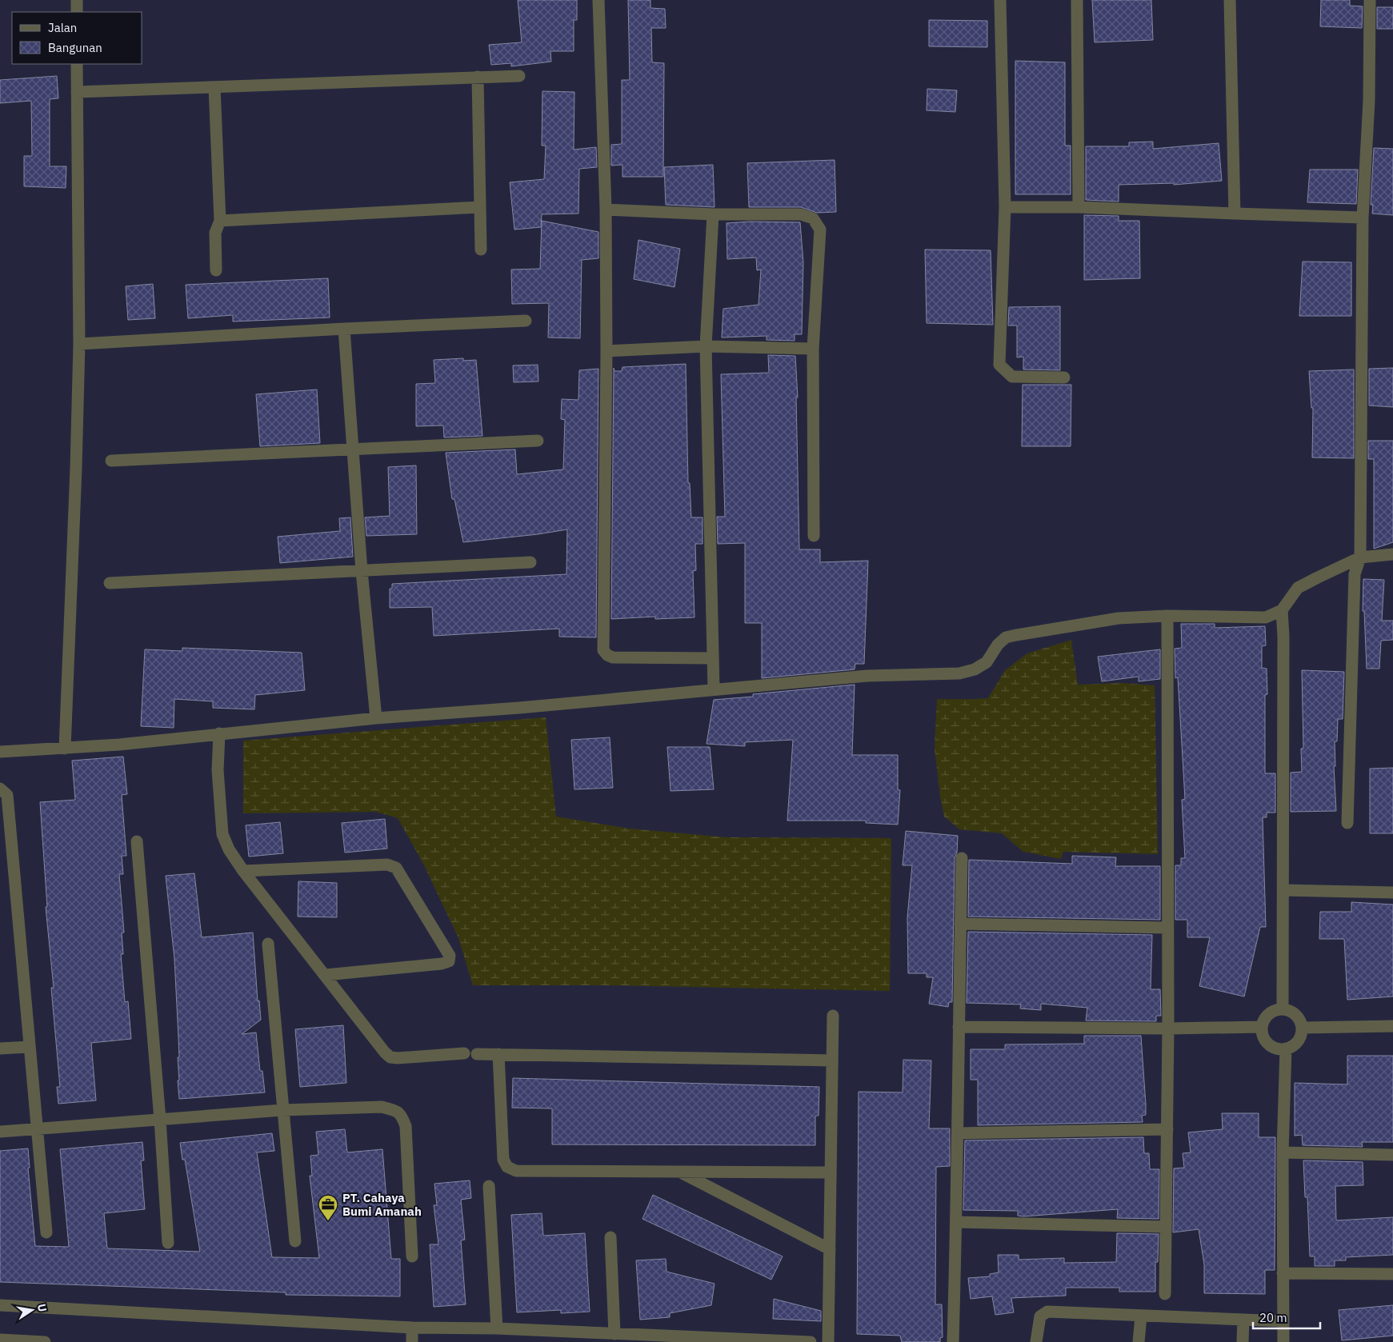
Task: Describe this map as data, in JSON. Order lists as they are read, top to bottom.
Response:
{
  "places": {
    "office": ["PT. Cahaya Bumi Amanah"]
  },
  "legend": ["Jalan", "Bangunan"],
  "scale_bar": "20 m",
  "north": "right"
}
